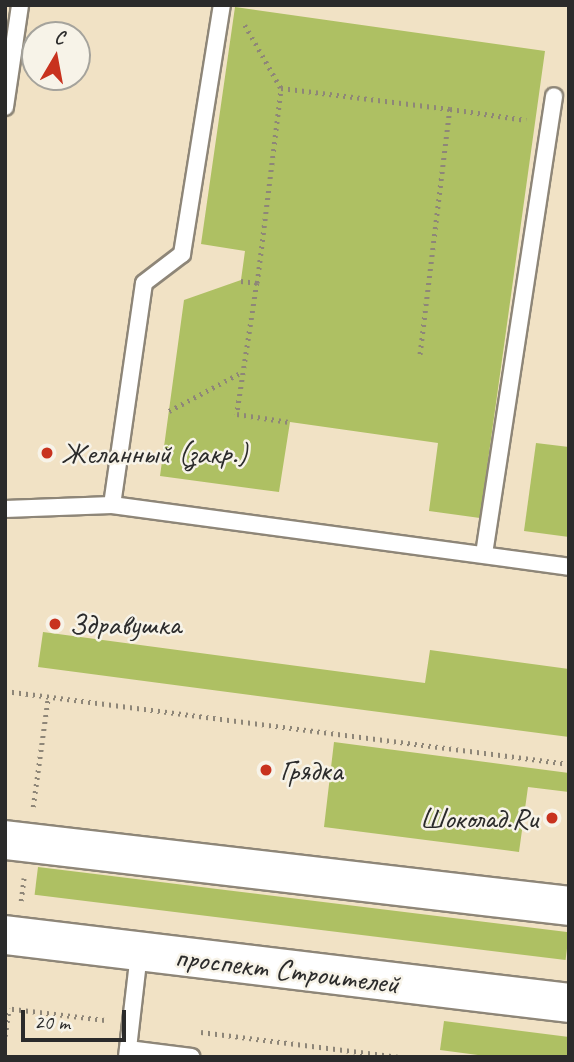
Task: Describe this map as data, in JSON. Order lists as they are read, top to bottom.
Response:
{
  "streets": {
    "main road": ["проспект Строителей"]
  },
  "places": [
    "Желанный (закр.)",
    "Здравушка",
    "Грядка",
    "Шоколад.Ru"
  ],
  "scale_bar": "20 m",
  "north": "top"
}
